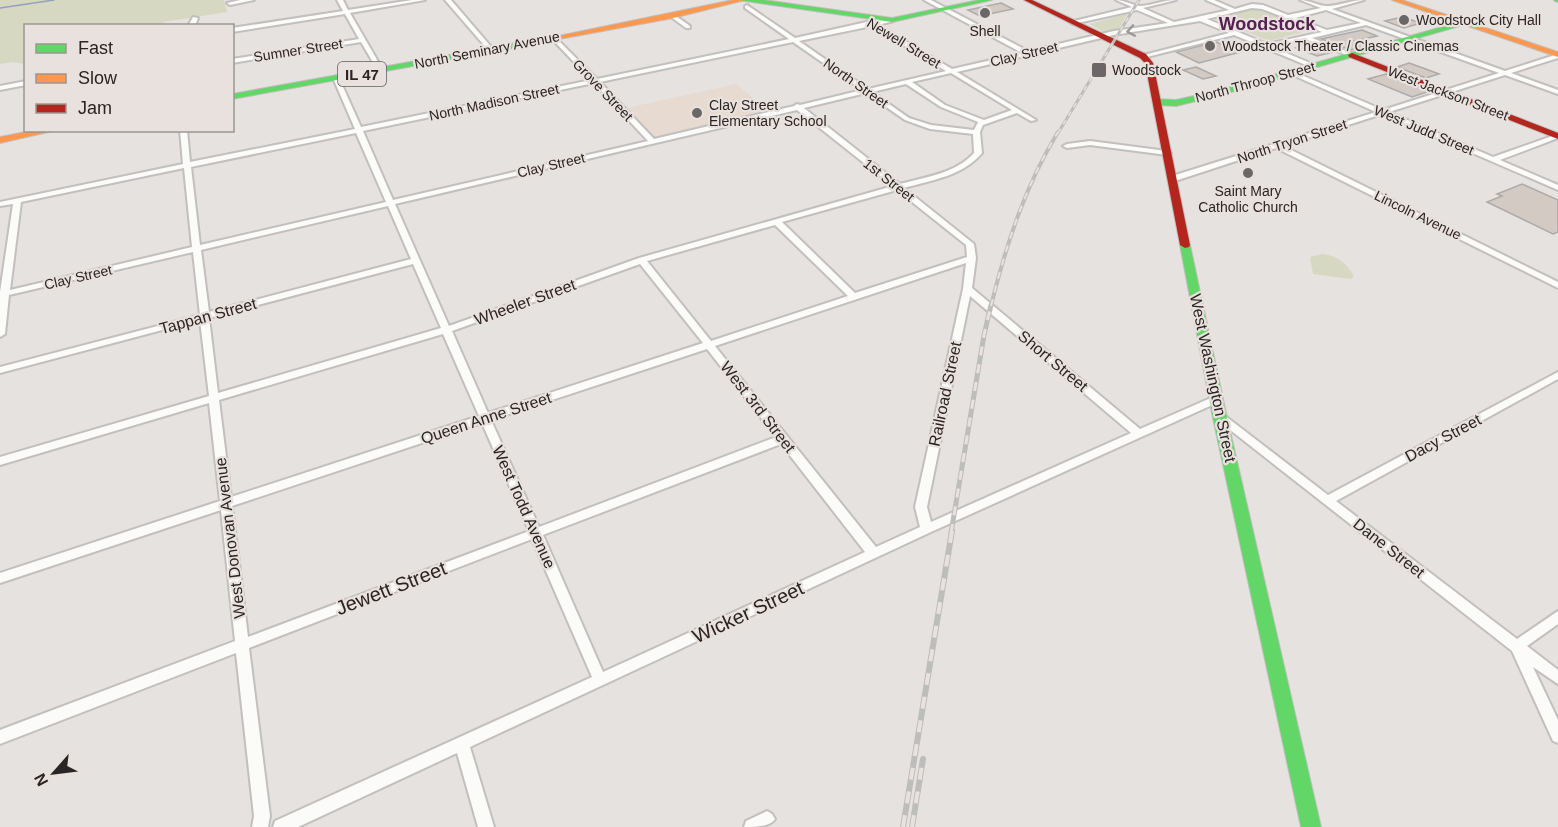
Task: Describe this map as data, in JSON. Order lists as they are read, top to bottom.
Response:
{
  "streets": {
    "main road": [
      "North Seminary Avenue",
      "IL 47",
      "North Throop Street",
      "West Jackson Street",
      "North Madison Street",
      "West Washington Street"
    ],
    "street": [
      "Newell Street",
      "Sumner Street",
      "Clay Street",
      "North Street",
      "Grove Street",
      "West Judd Street",
      "North Tryon Street",
      "1st Street",
      "Lincoln Avenue",
      "Wheeler Street",
      "Tappan Street",
      "Short Street",
      "Railroad Street",
      "West 3rd Street",
      "Queen Anne Street",
      "Dacy Street",
      "West Todd Avenue",
      "West Donovan Avenue",
      "Dane Street",
      "Jewett Street",
      "Wicker Street"
    ]
  },
  "crossings": [
    ["Newell Street", "Clay Street"],
    ["Newell Street", "North Madison Street"],
    ["North Seminary Avenue", "North Street"],
    ["North Seminary Avenue", "Grove Street"],
    ["North Seminary Avenue", "West Todd Avenue"],
    ["Clay Street", "North Street"],
    ["Clay Street", "Grove Street"],
    ["Clay Street", "1st Street"],
    ["Clay Street", "West Todd Avenue"],
    ["Clay Street", "West Donovan Avenue"],
    ["North Throop Street", "West Jackson Street"],
    ["North Throop Street", "West Judd Street"],
    ["North Throop Street", "West Washington Street"],
    ["North Street", "North Madison Street"],
    ["North Street", "Wheeler Street"],
    ["Grove Street", "North Madison Street"],
    ["West Jackson Street", "North Tryon Street"],
    ["North Madison Street", "West Todd Avenue"],
    ["North Madison Street", "West Donovan Avenue"],
    ["West Judd Street", "North Tryon Street"],
    ["North Tryon Street", "Lincoln Avenue"],
    ["North Tryon Street", "West Washington Street"],
    ["1st Street", "Wheeler Street"],
    ["1st Street", "Railroad Street"],
    ["1st Street", "Queen Anne Street"],
    ["Wheeler Street", "West 3rd Street"],
    ["Wheeler Street", "West Todd Avenue"],
    ["Wheeler Street", "West Donovan Avenue"],
    ["Tappan Street", "West Todd Avenue"],
    ["Tappan Street", "West Donovan Avenue"],
    ["Short Street", "Railroad Street"],
    ["Short Street", "Wicker Street"],
    ["West Washington Street", "Dane Street"],
    ["West Washington Street", "Wicker Street"],
    ["Railroad Street", "Queen Anne Street"],
    ["Railroad Street", "Wicker Street"],
    ["West 3rd Street", "Queen Anne Street"],
    ["West 3rd Street", "Jewett Street"],
    ["West 3rd Street", "Wicker Street"],
    ["Queen Anne Street", "West Todd Avenue"],
    ["Queen Anne Street", "West Donovan Avenue"],
    ["Dacy Street", "Dane Street"],
    ["West Todd Avenue", "Jewett Street"],
    ["West Todd Avenue", "Wicker Street"],
    ["West Donovan Avenue", "Jewett Street"]
  ],
  "districts": ["Woodstock"],
  "places": {
    "other": [
      "Shell",
      "Woodstock City Hall",
      "Woodstock Theater / Classic Cinemas",
      "Clay Street Elementary School",
      "Saint Mary Catholic Church"
    ],
    "transit": ["Woodstock"]
  },
  "legend": ["Fast", "Slow", "Jam"],
  "north": "bottom left"
}
